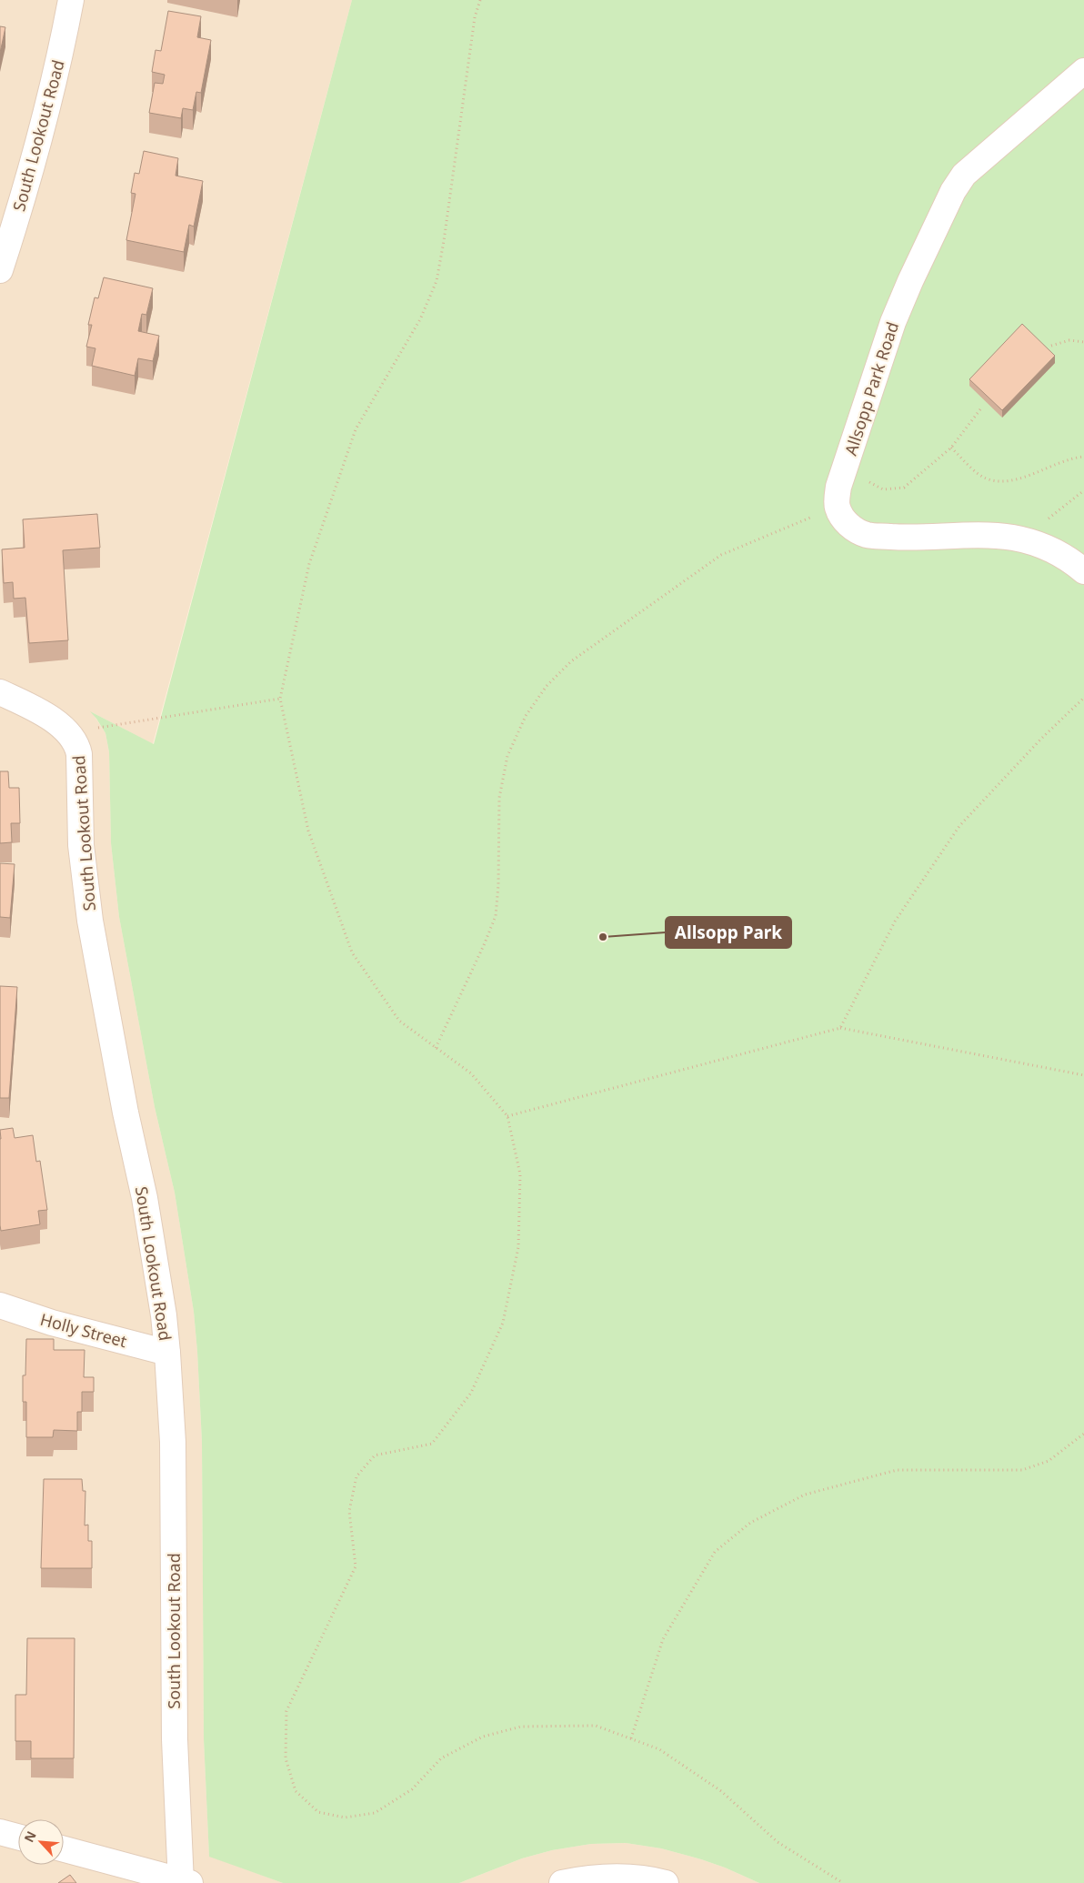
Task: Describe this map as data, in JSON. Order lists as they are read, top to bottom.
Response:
{
  "streets": {
    "street": ["South Lookout Road", "Allsopp Park Road", "Holly Street"]
  },
  "crossings": [
    ["South Lookout Road", "Holly Street"]
  ],
  "places": ["Allsopp Park"],
  "north": "top left"
}
